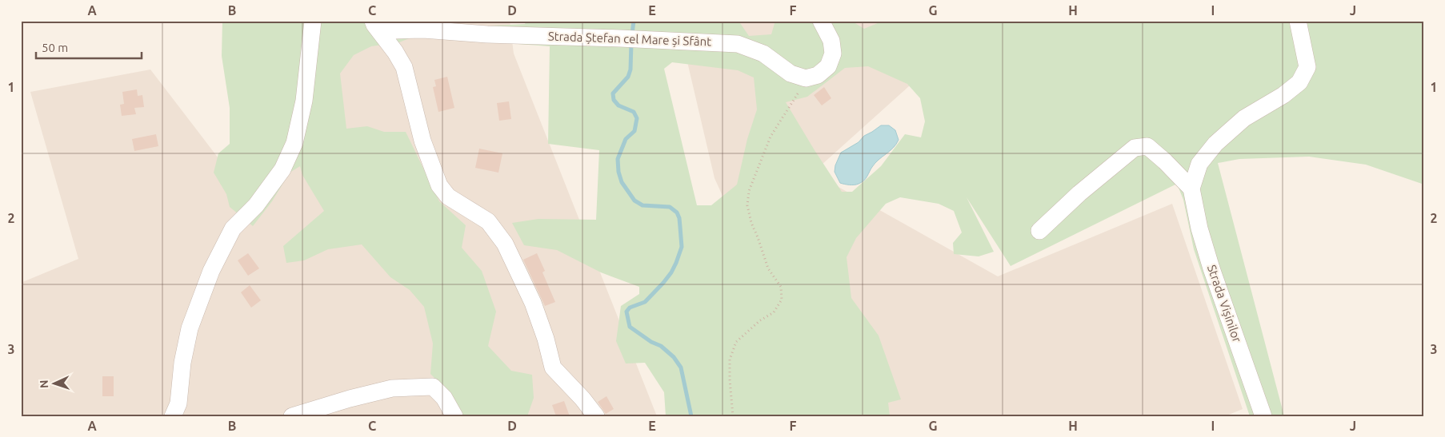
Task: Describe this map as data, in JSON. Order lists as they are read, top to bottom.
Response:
{
  "streets": {
    "street": ["Strada Ștefan cel Mare și Sfânt", "Strada Vișinilor"]
  },
  "scale_bar": "50 m",
  "north": "left",
  "grid": {
    "columns": [
      "A",
      "B",
      "C",
      "D",
      "E",
      "F",
      "G",
      "H",
      "I",
      "J"
    ],
    "rows": ["1", "2", "3"]
  }
}
